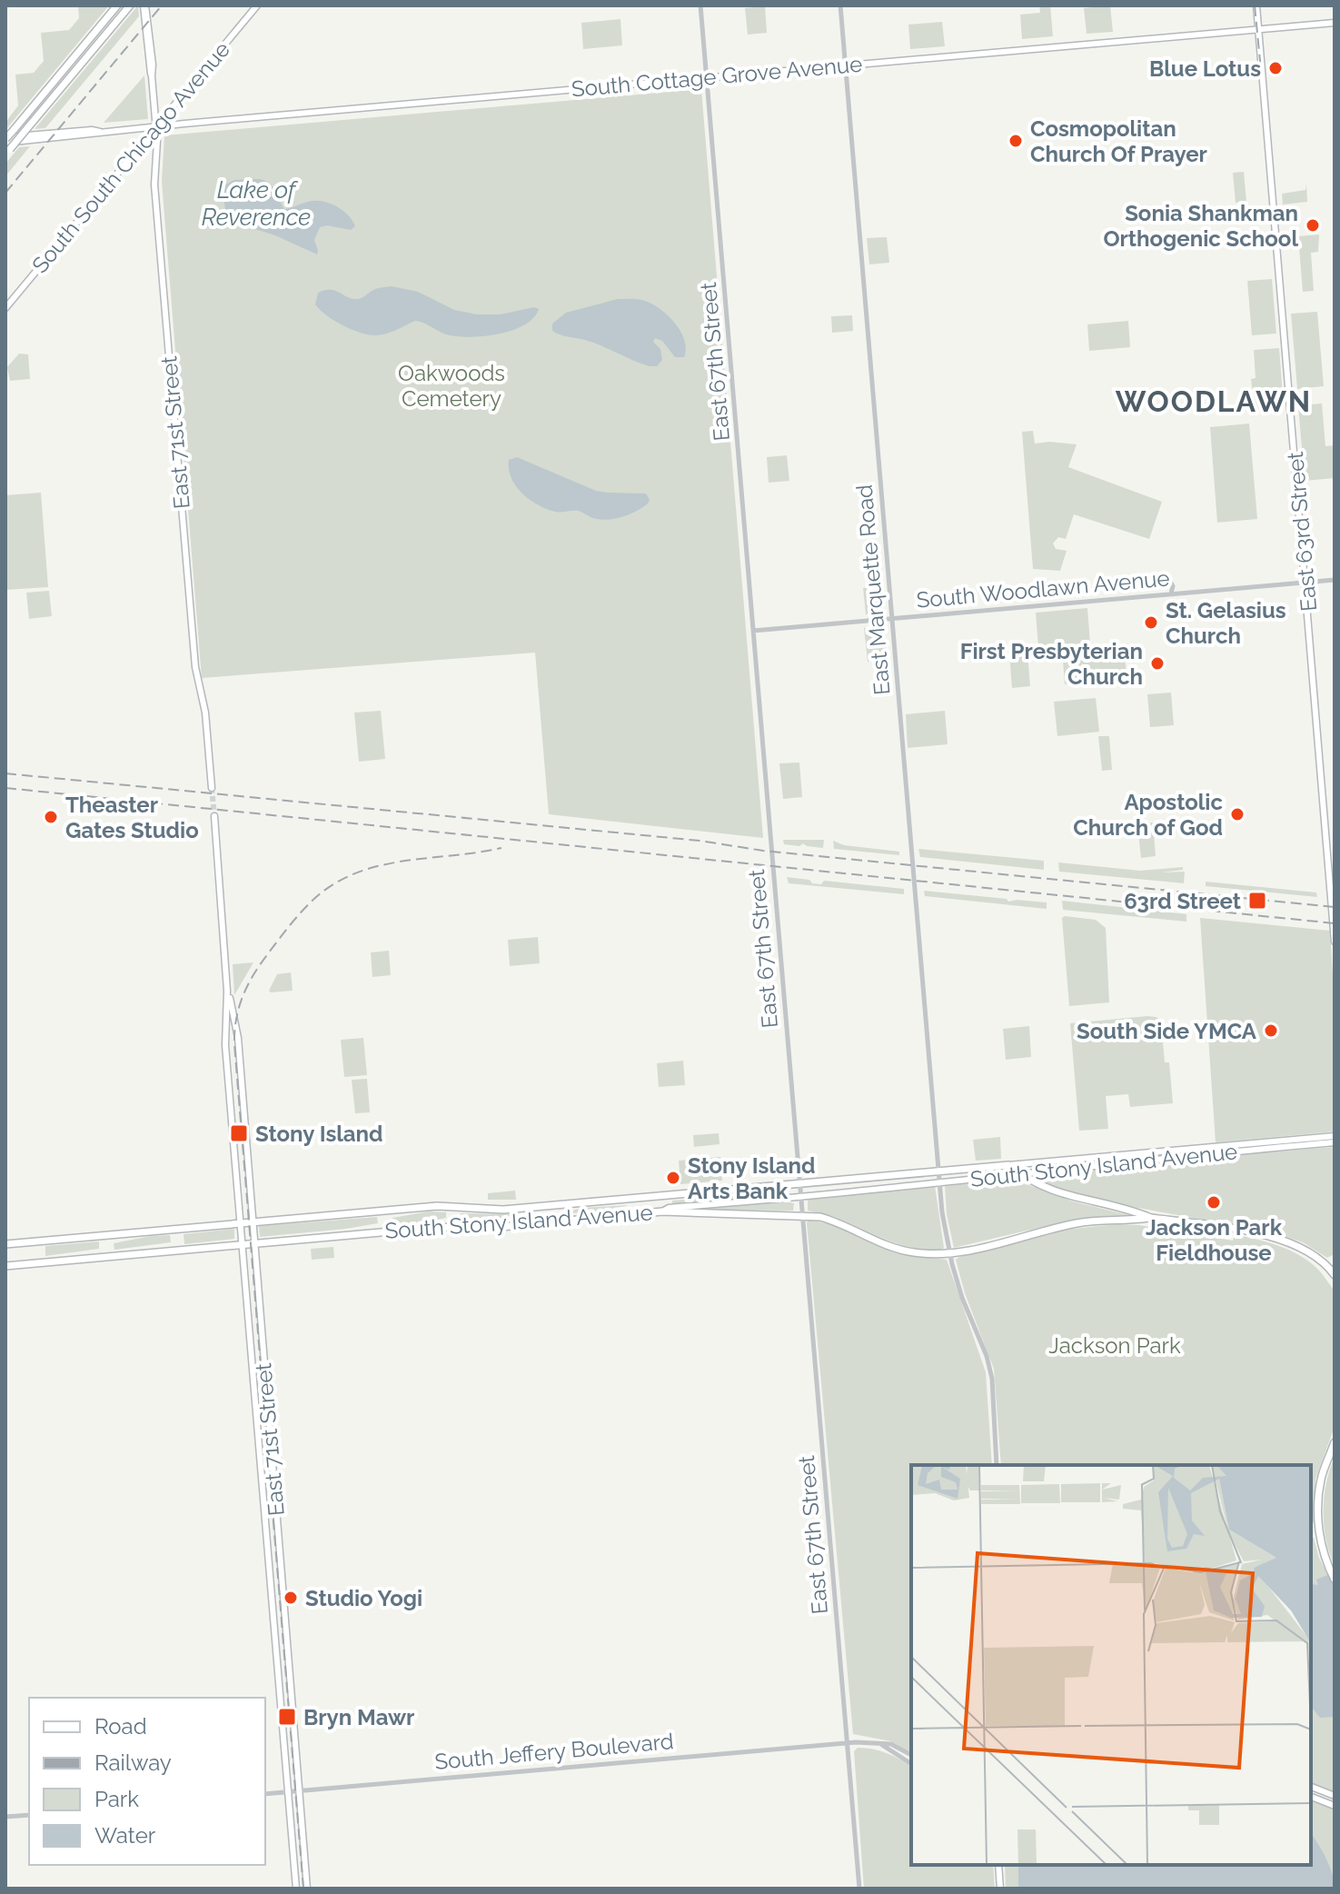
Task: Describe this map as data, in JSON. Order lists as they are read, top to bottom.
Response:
{
  "streets": {
    "highway": ["South Stony Island Avenue"],
    "main road": [
      "South Cottage Grove Avenue",
      "South South Chicago Avenue",
      "East 71st Street",
      "East 63rd Street"
    ],
    "street": [
      "East 67th Street",
      "South Woodlawn Avenue",
      "East Marquette Road",
      "South Jeffery Boulevard"
    ]
  },
  "crossings": [
    ["South Cottage Grove Avenue", "South South Chicago Avenue"],
    ["South Cottage Grove Avenue", "East 67th Street"],
    ["South Cottage Grove Avenue", "East 71st Street"],
    ["South Cottage Grove Avenue", "East 63rd Street"],
    ["South Cottage Grove Avenue", "East Marquette Road"],
    ["South South Chicago Avenue", "East 71st Street"],
    ["East 67th Street", "South Woodlawn Avenue"],
    ["East 67th Street", "South Stony Island Avenue"],
    ["East 67th Street", "South Jeffery Boulevard"],
    ["East 71st Street", "South Stony Island Avenue"],
    ["East 71st Street", "South Jeffery Boulevard"],
    ["East 63rd Street", "South Woodlawn Avenue"],
    ["South Woodlawn Avenue", "East Marquette Road"],
    ["East Marquette Road", "South Stony Island Avenue"]
  ],
  "districts": ["WOODLAWN"],
  "water": ["Lake of Reverence"],
  "parks": ["Oakwoods Cemetery", "Jackson Park"],
  "places": {
    "other": [
      "Blue Lotus",
      "Cosmopolitan Church Of Prayer",
      "Sonia Shankman Orthogenic School",
      "St. Gelasius Church",
      "First Presbyterian Church",
      "Apostolic Church of God",
      "Theaster Gates Studio",
      "South Side YMCA",
      "Stony Island Arts Bank",
      "Jackson Park Fieldhouse",
      "Studio Yogi"
    ],
    "transit": ["63rd Street", "Stony Island", "Bryn Mawr"]
  },
  "legend": [
    "Road",
    "Railway",
    "Park",
    "Water"
  ]
}
